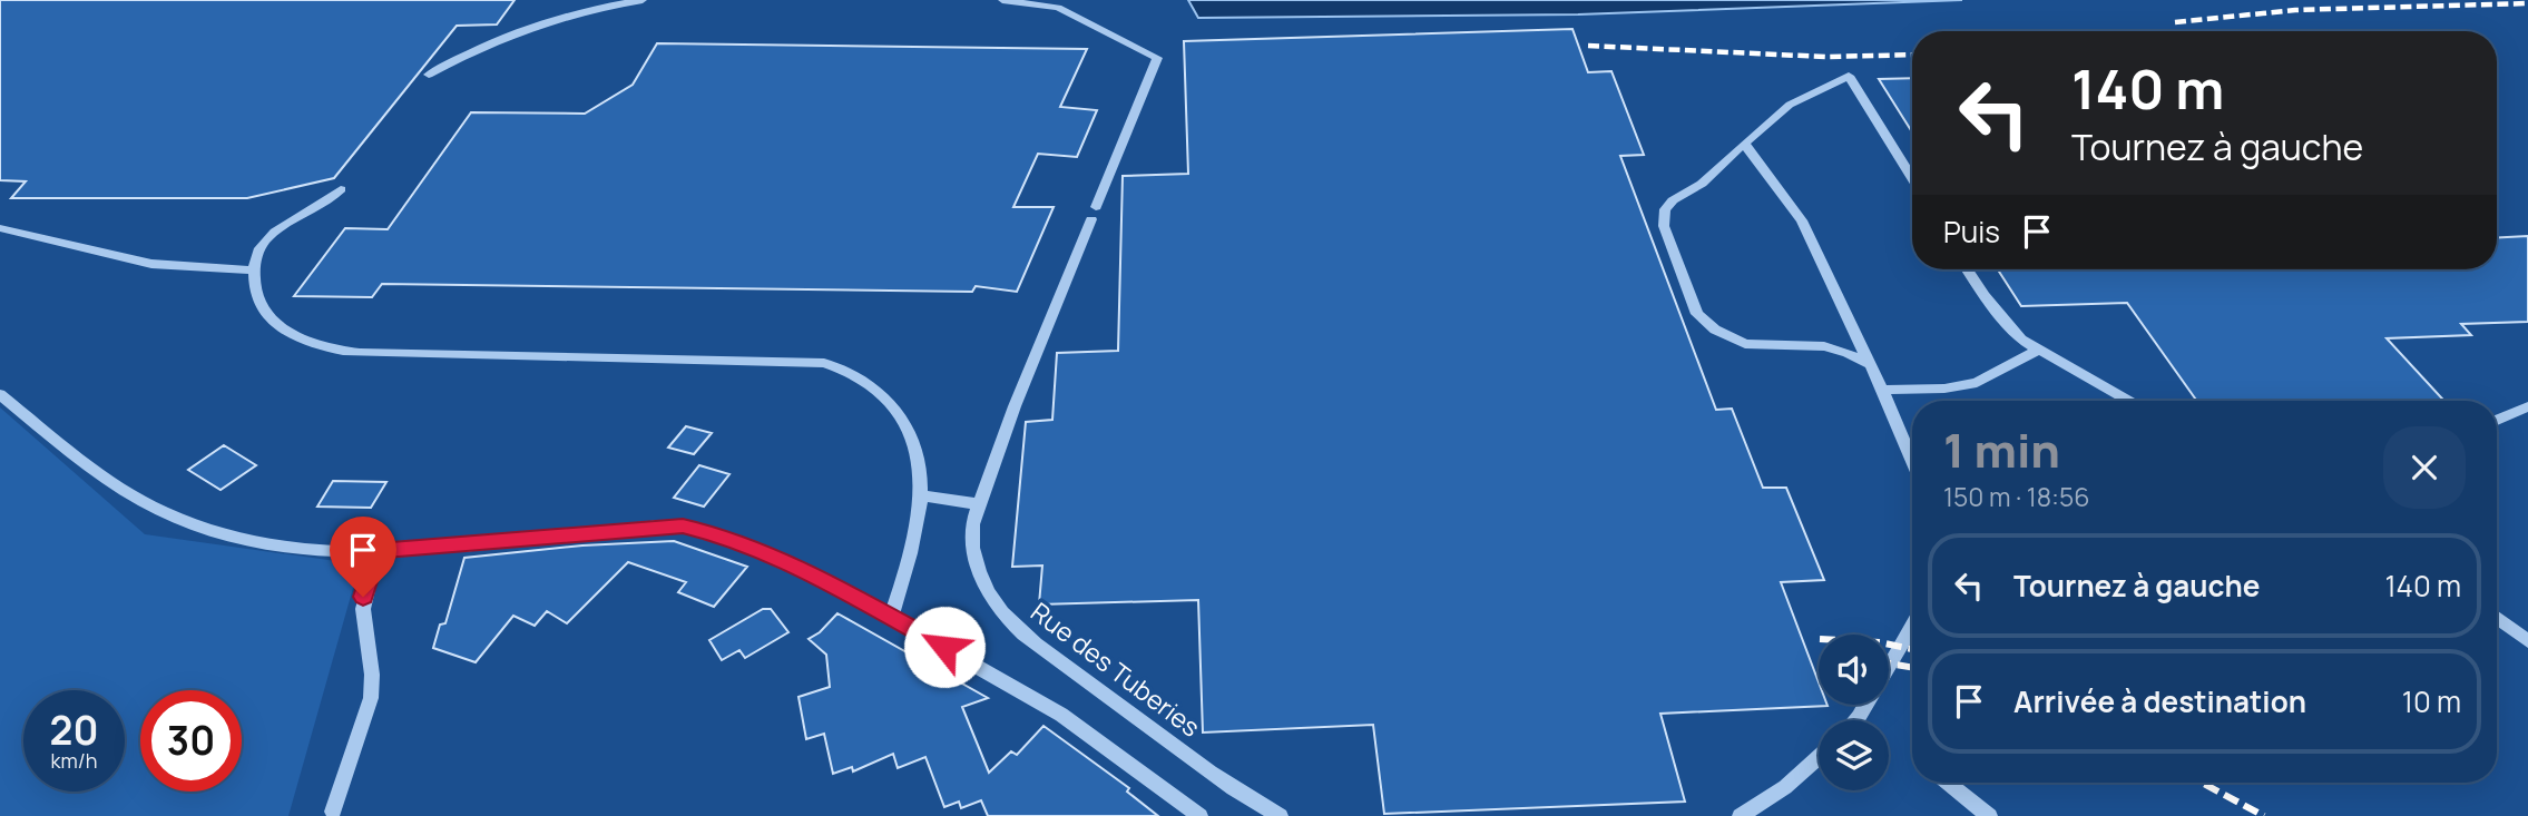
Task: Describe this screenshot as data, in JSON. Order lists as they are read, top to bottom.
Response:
{
  "streets": {
    "street": ["Rue des Tuberies"]
  },
  "page": {
    "turn": ["140 m", "Tournez à gauche"],
    "then": "Puis",
    "heading": ["1 min", "150 m · 18:56"],
    "list": [
      {
        "name": "Tournez à gauche",
        "value": "140 m"
      },
      {
        "name": "Arrivée à destination",
        "value": "10 m"
      }
    ],
    "speed": "20 km/h",
    "limit": "30"
  }
}
